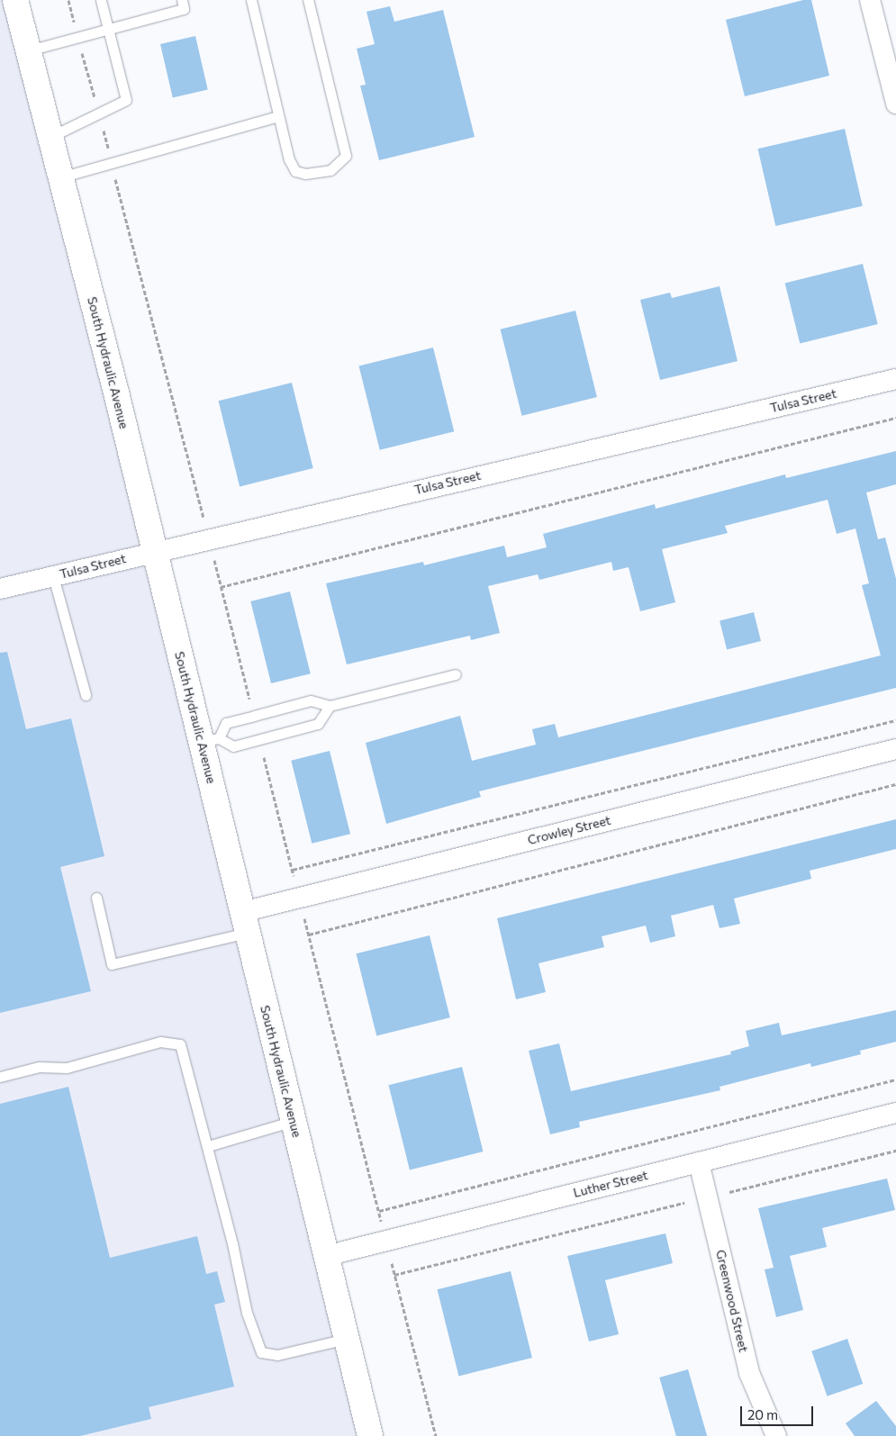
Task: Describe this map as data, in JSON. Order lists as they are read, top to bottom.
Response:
{
  "streets": {
    "street": [
      "South Hydraulic Avenue",
      "Tulsa Street",
      "Crowley Street",
      "Luther Street",
      "Greenwood Street"
    ]
  },
  "crossings": [
    ["South Hydraulic Avenue", "Tulsa Street"],
    ["South Hydraulic Avenue", "Crowley Street"],
    ["South Hydraulic Avenue", "Luther Street"],
    ["Luther Street", "Greenwood Street"]
  ],
  "scale_bar": "20 m"
}
